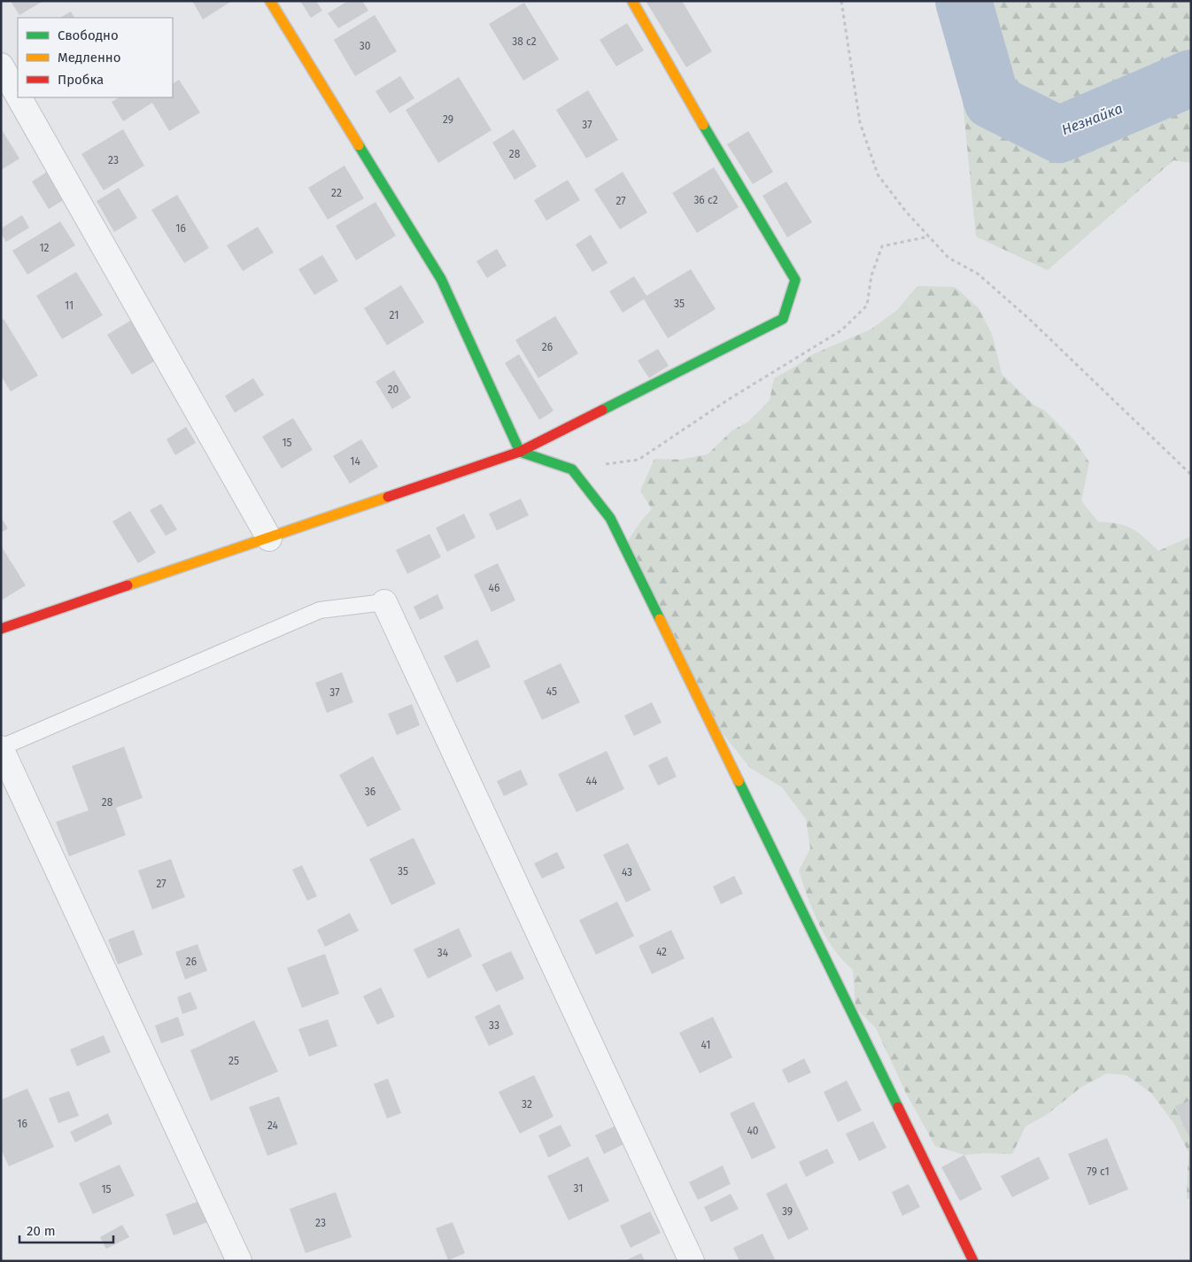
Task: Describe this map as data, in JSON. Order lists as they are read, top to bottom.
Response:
{
  "water": ["Незнайка"],
  "house_numbers": [
    "38 с2",
    "30",
    "29",
    "37",
    "28",
    "23",
    "22",
    "36 с2",
    "27",
    "16",
    "12",
    "35",
    "11",
    "21",
    "26",
    "20",
    "15",
    "14",
    "46",
    "45",
    "37",
    "44",
    "36",
    "28",
    "35",
    "43",
    "27",
    "42",
    "34",
    "26",
    "33",
    "41",
    "25",
    "32",
    "16",
    "24",
    "40",
    "79 с1",
    "31",
    "15",
    "39",
    "23"
  ],
  "legend": ["Свободно", "Медленно", "Пробка"],
  "scale_bar": "20 m"
}
